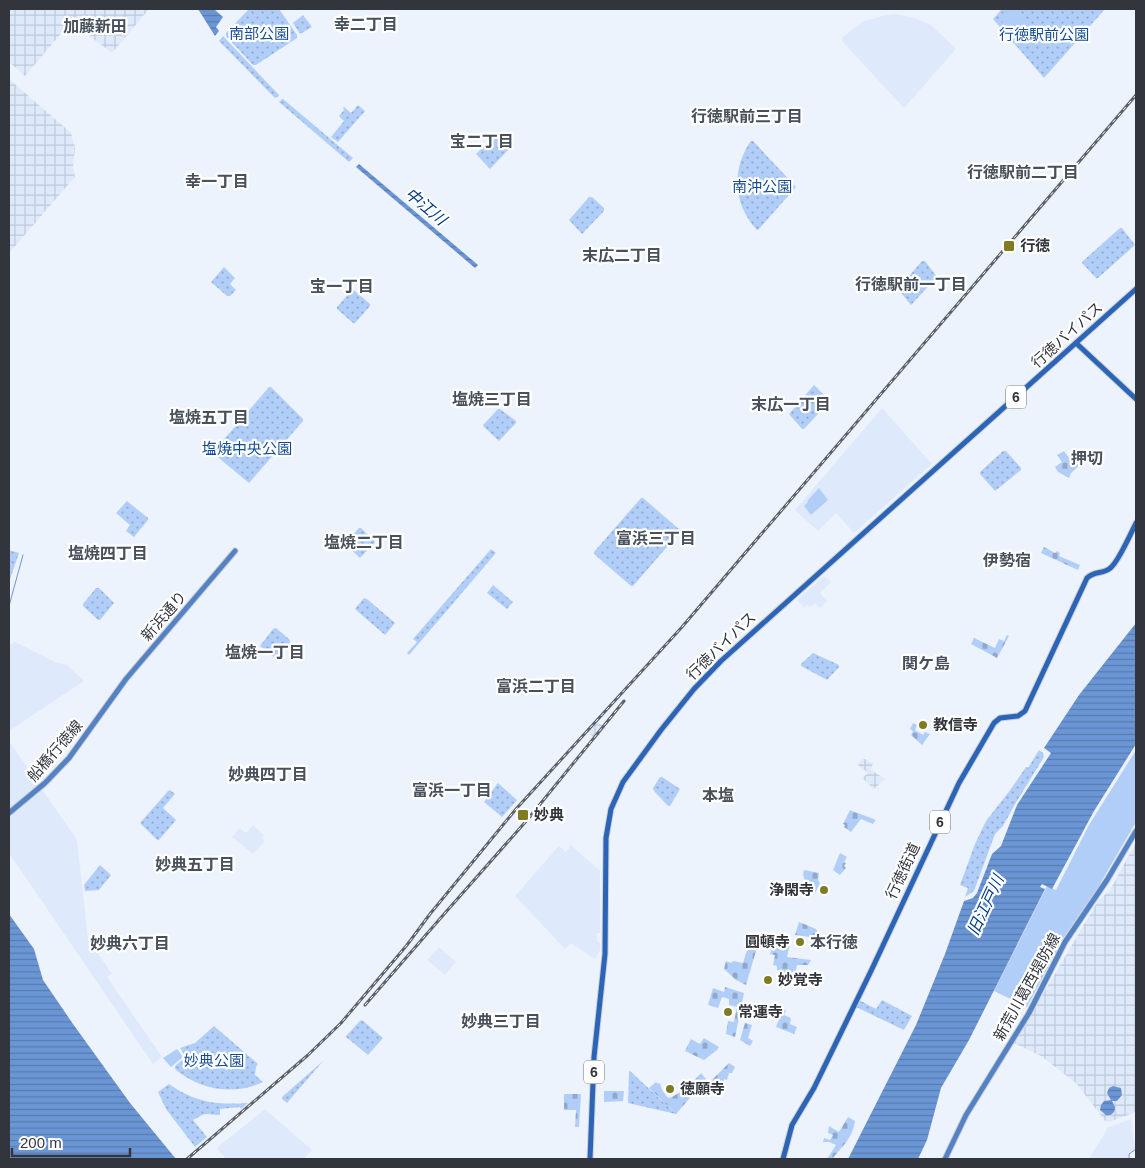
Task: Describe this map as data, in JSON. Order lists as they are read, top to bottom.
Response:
{
  "streets": {
    "main road": [
      "行徳バイパス",
      "6",
      "新浜通り",
      "船橋行徳線",
      "行徳街道",
      "新荒川葛西堤防線"
    ]
  },
  "crossings": [
    ["新浜通り", "船橋行徳線"]
  ],
  "districts": [
    "幸二丁目",
    "加藤新田",
    "行徳駅前三丁目",
    "宝二丁目",
    "行徳駅前二丁目",
    "幸一丁目",
    "末広二丁目",
    "行徳駅前一丁目",
    "宝一丁目",
    "塩焼三丁目",
    "末広一丁目",
    "塩焼五丁目",
    "押切",
    "富浜三丁目",
    "塩焼二丁目",
    "塩焼四丁目",
    "伊勢宿",
    "塩焼一丁目",
    "関ケ島",
    "富浜二丁目",
    "妙典四丁目",
    "富浜一丁目",
    "本塩",
    "妙典五丁目",
    "本行徳",
    "妙典六丁目",
    "妙典三丁目"
  ],
  "water": ["中江川", "旧江戸川"],
  "parks": [
    "南部公園",
    "行徳駅前公園",
    "南沖公園",
    "塩焼中央公園",
    "妙典公園"
  ],
  "places": {
    "transit": ["行徳", "妙典"],
    "other": [
      "教信寺",
      "浄閑寺",
      "圓頓寺",
      "妙覚寺",
      "常運寺",
      "徳願寺"
    ]
  },
  "scale_bar": "200 m"
}
